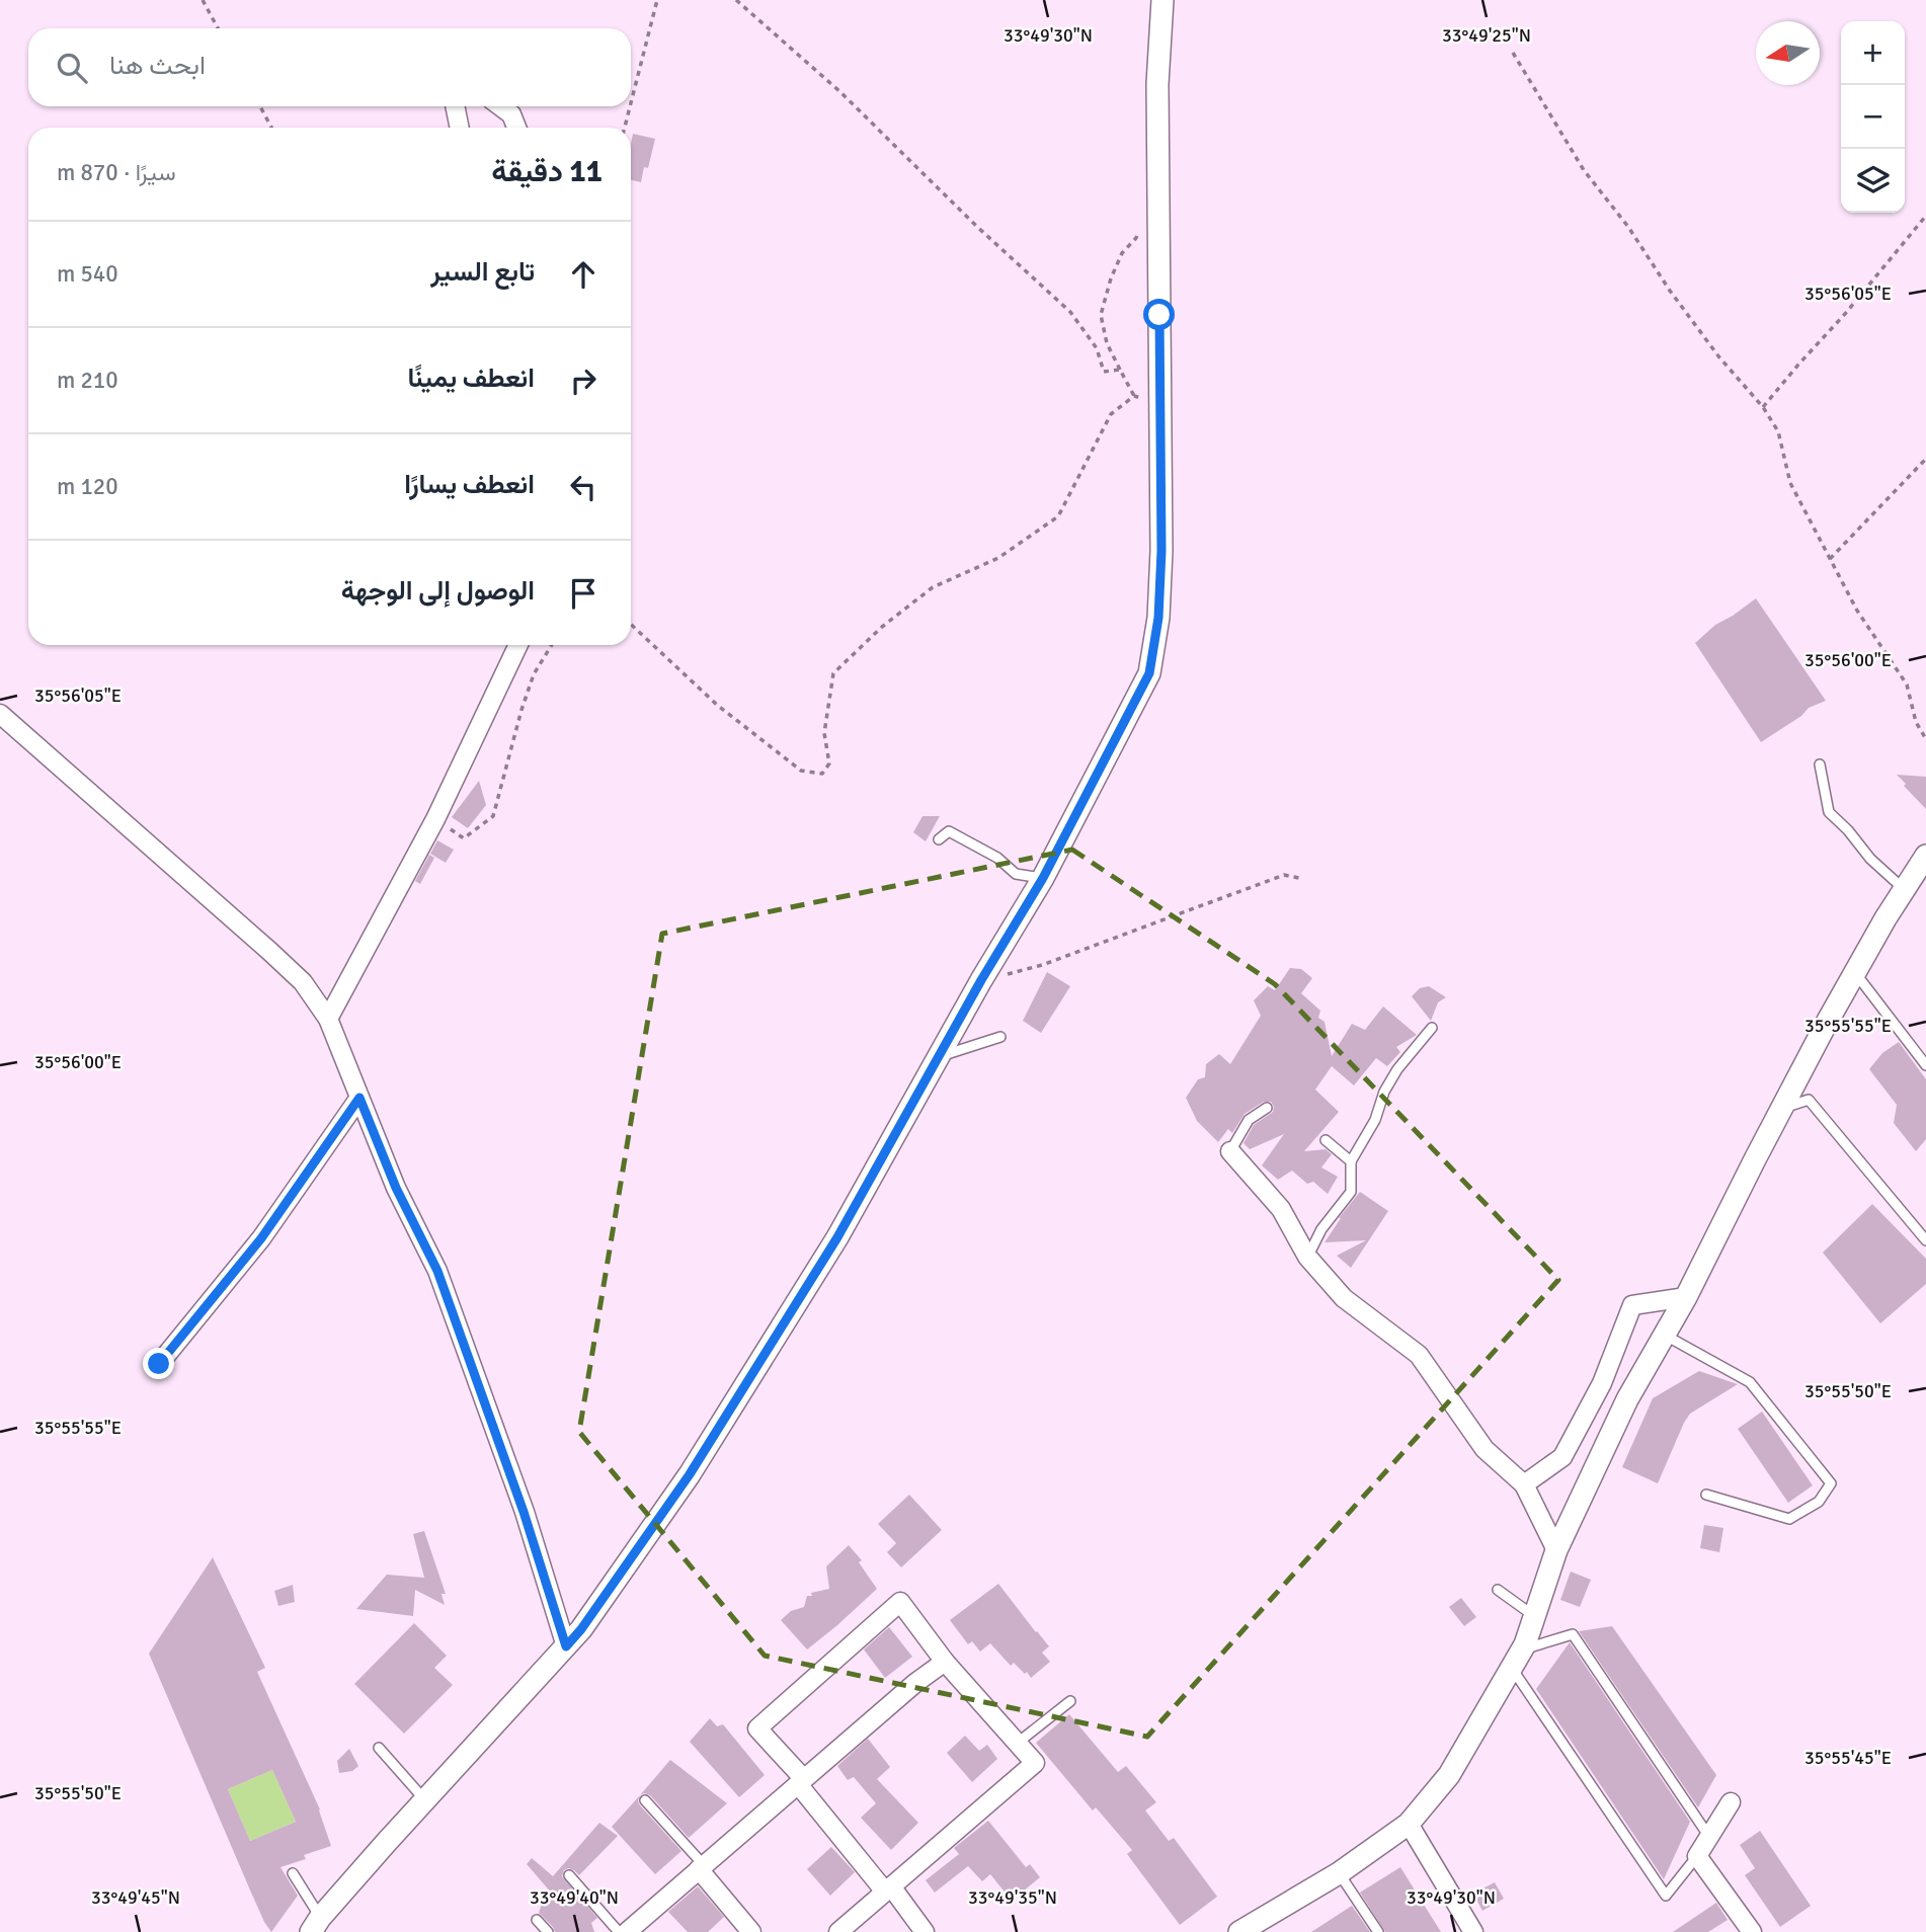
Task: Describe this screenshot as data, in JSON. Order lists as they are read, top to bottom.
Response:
{
  "north": "left",
  "page": {
    "map_buttons": ["+", "−"],
    "search": "ابحث هنا",
    "heading": ["11 دقيقة", "سيرًا · 870 m"],
    "list": [
      ["تابع السير", "540 m"],
      ["انعطف يمينًا", "210 m"],
      ["انعطف يسارًا", "120 m"],
      "الوصول إلى الوجهة"
    ]
  },
  "coordinates": [
    "33°49'30\"N",
    "33°49'25\"N",
    "35°56'05\"E",
    "35°56'00\"E",
    "35°55'55\"E",
    "35°55'50\"E",
    "35°55'45\"E",
    "33°49'45\"N",
    "33°49'40\"N",
    "33°49'35\"N"
  ]
}
